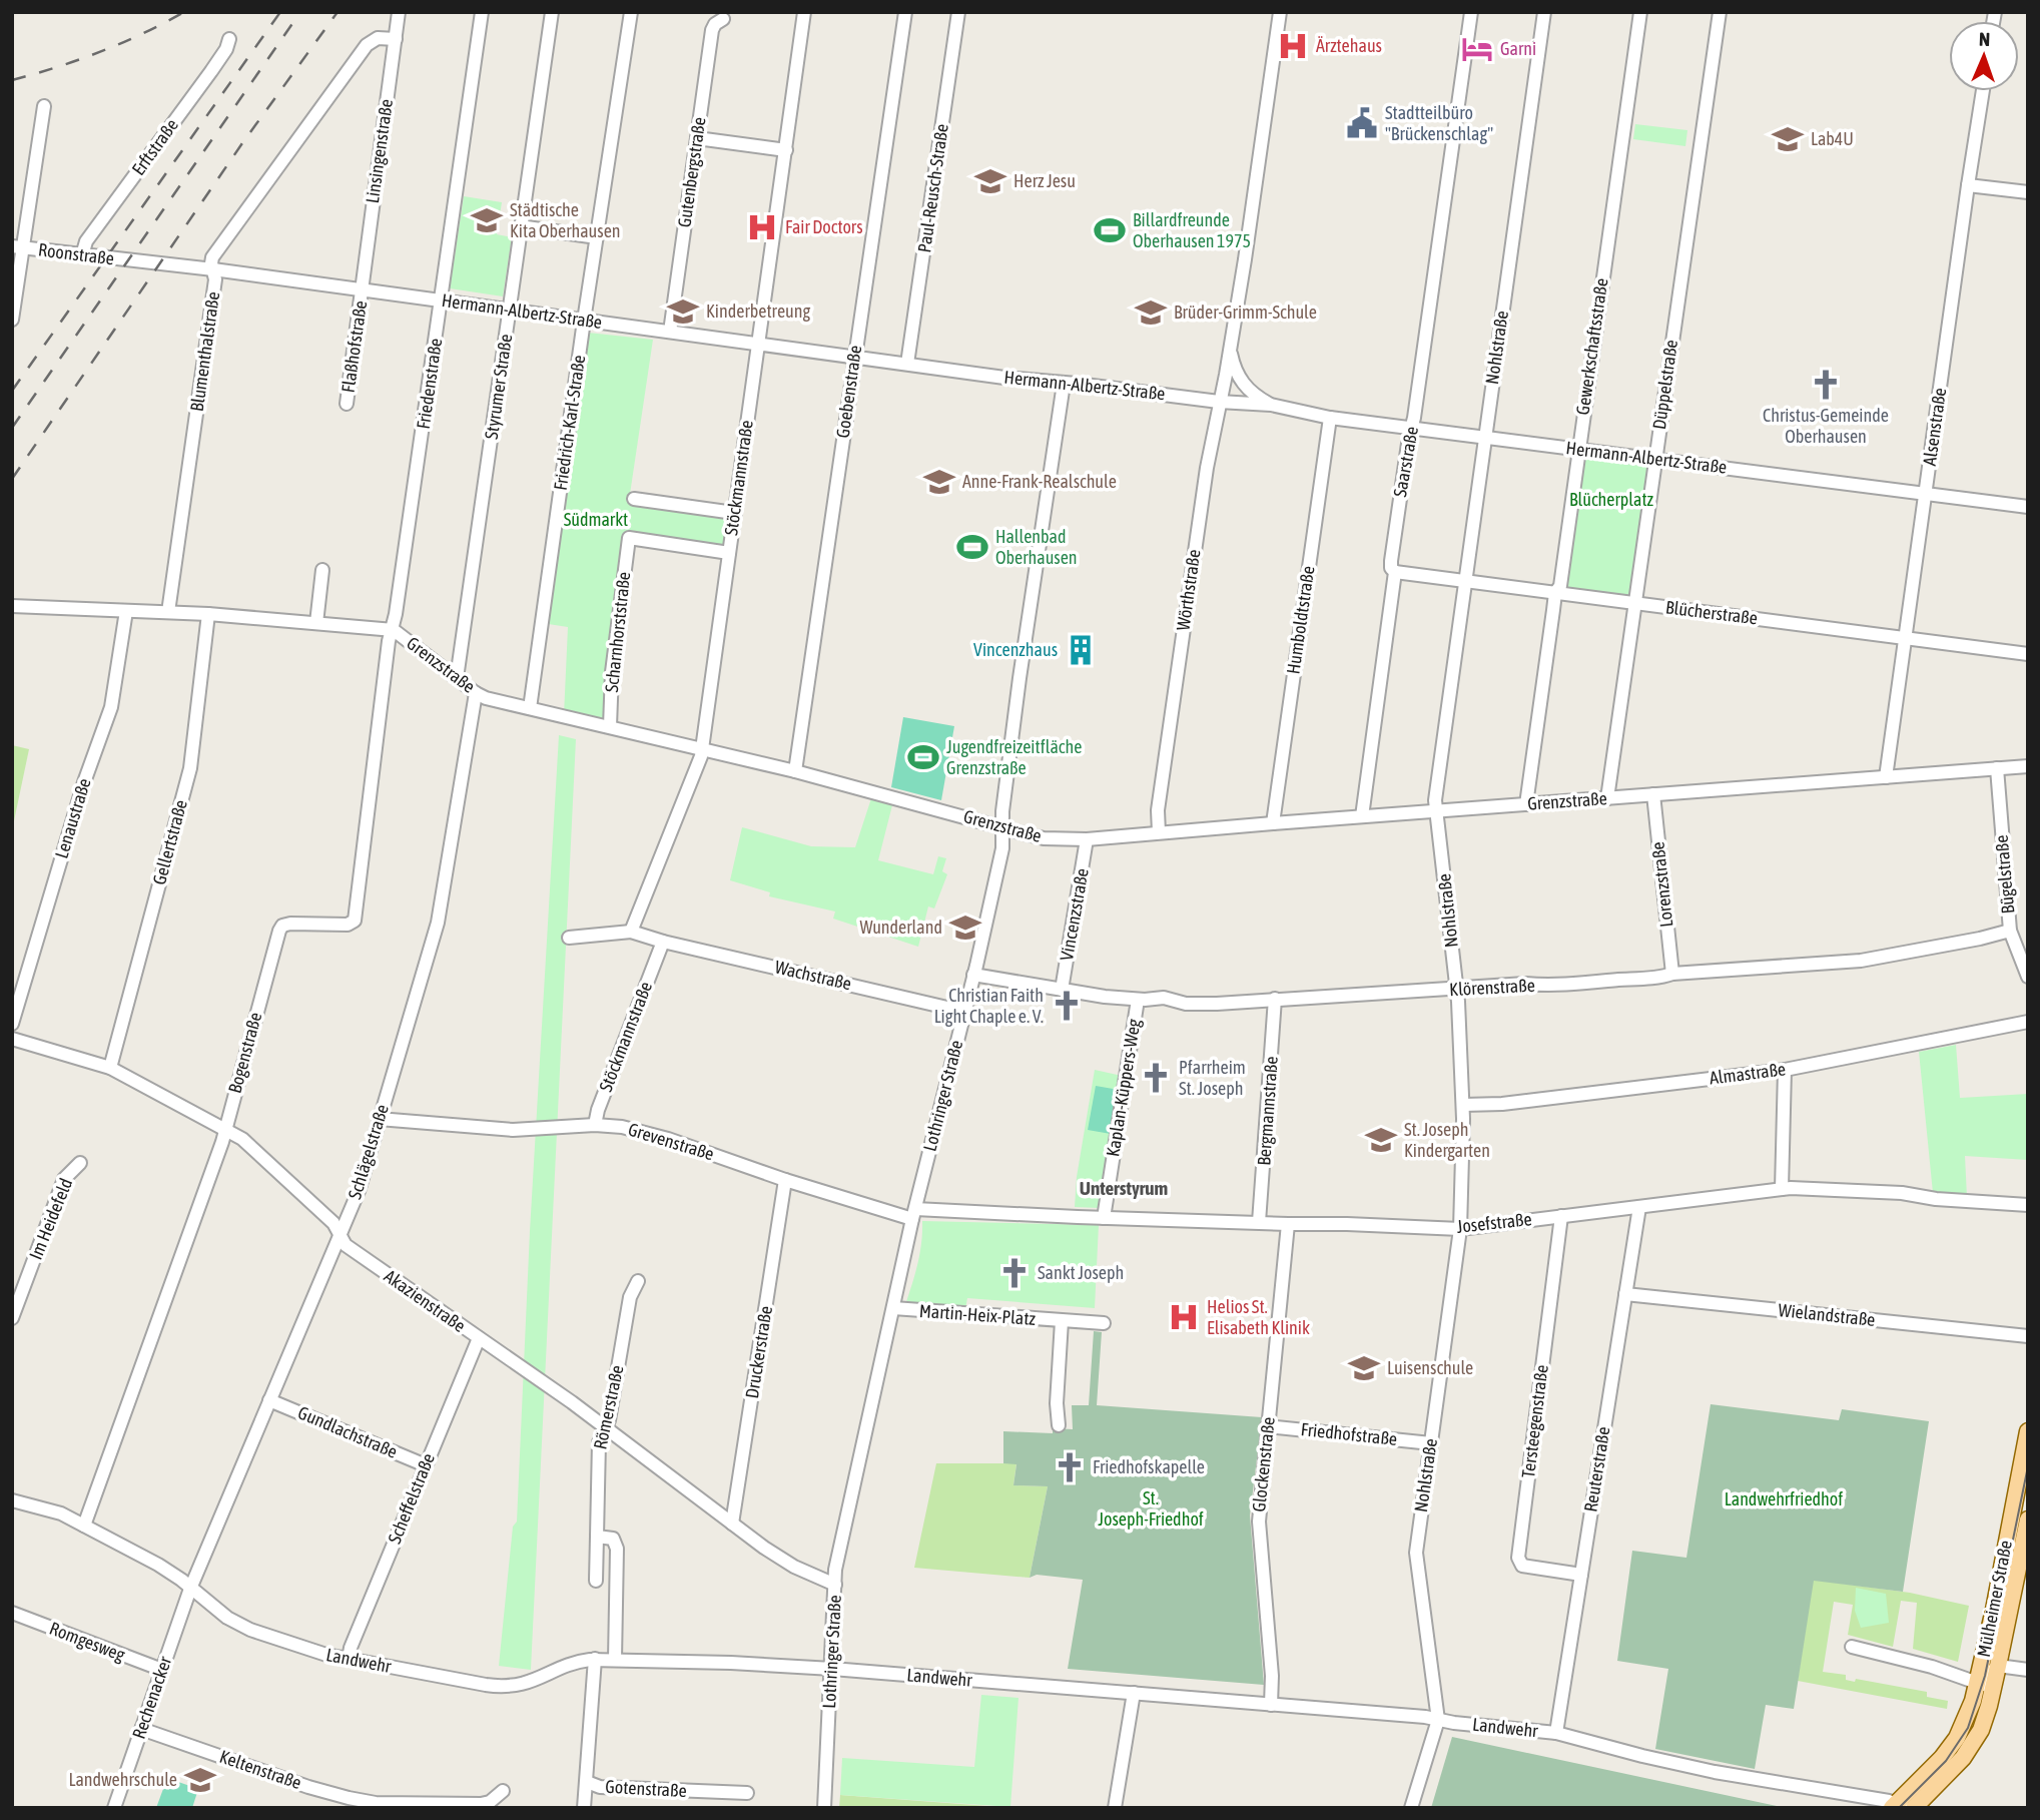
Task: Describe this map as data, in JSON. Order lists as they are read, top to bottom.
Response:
{
  "streets": {
    "main road": ["Mülheimer Straße"],
    "street": [
      "Erftstraße",
      "Linsingenstraße",
      "Gutenbergstraße",
      "Paul-Reusch-Straße",
      "Roonstraße",
      "Hermann-Albertz-Straße",
      "Flaßhofstraße",
      "Gewerkschaftsstraße",
      "Nohlstraße",
      "Blumenthalstraße",
      "Friedenstraße",
      "Düppelstraße",
      "Styrumer Straße",
      "Goebenstraße",
      "Friedrich-Karl-Straße",
      "Alsenstraße",
      "Saarstraße",
      "Stöckmannstraße",
      "Wörthstraße",
      "Blücherstraße",
      "Humboldtstraße",
      "Scharnhorststraße",
      "Grenzstraße",
      "Lenaustraße",
      "Gellertstraße",
      "Bügelstraße",
      "Lorenzstraße",
      "Vincenzstraße",
      "Wachstraße",
      "Klörenstraße",
      "Bogenstraße",
      "Almastraße",
      "Kaplan-Küppers-Weg",
      "Lothringer Straße",
      "Bergmannstraße",
      "Grevenstraße",
      "Schlägelstraße",
      "Im Heidefeld",
      "Josefstraße",
      "Akazienstraße",
      "Martin-Heix-Platz",
      "Wielandstraße",
      "Druckerstraße",
      "Römerstraße",
      "Tersteegenstraße",
      "Gundlachstraße",
      "Friedhofstraße",
      "Glockenstraße",
      "Reuterstraße",
      "Scheffelstraße",
      "Romgesweg",
      "Landwehr",
      "Rechenacker",
      "Keltenstraße",
      "Gotenstraße"
    ]
  },
  "crossings": [
    ["Erftstraße", "Roonstraße"],
    ["Linsingenstraße", "Hermann-Albertz-Straße"],
    ["Linsingenstraße", "Flaßhofstraße"],
    ["Linsingenstraße", "Blumenthalstraße"],
    ["Gutenbergstraße", "Hermann-Albertz-Straße"],
    ["Paul-Reusch-Straße", "Hermann-Albertz-Straße"],
    ["Roonstraße", "Hermann-Albertz-Straße"],
    ["Hermann-Albertz-Straße", "Flaßhofstraße"],
    ["Hermann-Albertz-Straße", "Gewerkschaftsstraße"],
    ["Hermann-Albertz-Straße", "Nohlstraße"],
    ["Hermann-Albertz-Straße", "Blumenthalstraße"],
    ["Hermann-Albertz-Straße", "Friedenstraße"],
    ["Hermann-Albertz-Straße", "Düppelstraße"],
    ["Hermann-Albertz-Straße", "Styrumer Straße"],
    ["Hermann-Albertz-Straße", "Goebenstraße"],
    ["Hermann-Albertz-Straße", "Friedrich-Karl-Straße"],
    ["Hermann-Albertz-Straße", "Alsenstraße"],
    ["Hermann-Albertz-Straße", "Saarstraße"],
    ["Hermann-Albertz-Straße", "Stöckmannstraße"],
    ["Hermann-Albertz-Straße", "Wörthstraße"],
    ["Hermann-Albertz-Straße", "Humboldtstraße"],
    ["Hermann-Albertz-Straße", "Lothringer Straße"],
    ["Gewerkschaftsstraße", "Blücherstraße"],
    ["Gewerkschaftsstraße", "Grenzstraße"],
    ["Nohlstraße", "Blücherstraße"],
    ["Nohlstraße", "Grenzstraße"],
    ["Nohlstraße", "Klörenstraße"],
    ["Nohlstraße", "Almastraße"],
    ["Nohlstraße", "Josefstraße"],
    ["Nohlstraße", "Friedhofstraße"],
    ["Nohlstraße", "Landwehr"],
    ["Blumenthalstraße", "Grenzstraße"],
    ["Friedenstraße", "Grenzstraße"],
    ["Friedenstraße", "Bogenstraße"],
    ["Düppelstraße", "Blücherstraße"],
    ["Düppelstraße", "Grenzstraße"],
    ["Styrumer Straße", "Grenzstraße"],
    ["Goebenstraße", "Grenzstraße"],
    ["Friedrich-Karl-Straße", "Grenzstraße"],
    ["Alsenstraße", "Blücherstraße"],
    ["Alsenstraße", "Grenzstraße"],
    ["Saarstraße", "Blücherstraße"],
    ["Saarstraße", "Grenzstraße"],
    ["Stöckmannstraße", "Scharnhorststraße"],
    ["Stöckmannstraße", "Grenzstraße"],
    ["Stöckmannstraße", "Wachstraße"],
    ["Stöckmannstraße", "Grevenstraße"],
    ["Wörthstraße", "Grenzstraße"],
    ["Humboldtstraße", "Grenzstraße"],
    ["Scharnhorststraße", "Grenzstraße"],
    ["Grenzstraße", "Lenaustraße"],
    ["Grenzstraße", "Gellertstraße"],
    ["Grenzstraße", "Bügelstraße"],
    ["Grenzstraße", "Lorenzstraße"],
    ["Grenzstraße", "Vincenzstraße"],
    ["Grenzstraße", "Bogenstraße"],
    ["Grenzstraße", "Lothringer Straße"],
    ["Grenzstraße", "Schlägelstraße"],
    ["Gellertstraße", "Akazienstraße"],
    ["Bügelstraße", "Klörenstraße"],
    ["Lorenzstraße", "Klörenstraße"],
    ["Vincenzstraße", "Klörenstraße"],
    ["Wachstraße", "Lothringer Straße"],
    ["Klörenstraße", "Kaplan-Küppers-Weg"],
    ["Klörenstraße", "Lothringer Straße"],
    ["Klörenstraße", "Bergmannstraße"],
    ["Bogenstraße", "Akazienstraße"],
    ["Bogenstraße", "Landwehr"],
    ["Kaplan-Küppers-Weg", "Josefstraße"],
    ["Lothringer Straße", "Grevenstraße"],
    ["Lothringer Straße", "Josefstraße"],
    ["Lothringer Straße", "Akazienstraße"],
    ["Lothringer Straße", "Martin-Heix-Platz"],
    ["Lothringer Straße", "Landwehr"],
    ["Bergmannstraße", "Josefstraße"],
    ["Grevenstraße", "Schlägelstraße"],
    ["Grevenstraße", "Josefstraße"],
    ["Grevenstraße", "Druckerstraße"],
    ["Schlägelstraße", "Akazienstraße"],
    ["Schlägelstraße", "Gundlachstraße"],
    ["Schlägelstraße", "Landwehr"],
    ["Schlägelstraße", "Rechenacker"],
    ["Josefstraße", "Tersteegenstraße"],
    ["Josefstraße", "Glockenstraße"],
    ["Josefstraße", "Reuterstraße"],
    ["Akazienstraße", "Druckerstraße"],
    ["Akazienstraße", "Römerstraße"],
    ["Akazienstraße", "Scheffelstraße"],
    ["Wielandstraße", "Reuterstraße"],
    ["Tersteegenstraße", "Reuterstraße"],
    ["Gundlachstraße", "Scheffelstraße"],
    ["Friedhofstraße", "Glockenstraße"],
    ["Glockenstraße", "Landwehr"],
    ["Reuterstraße", "Landwehr"],
    ["Scheffelstraße", "Landwehr"],
    ["Mülheimer Straße", "Landwehr"],
    ["Romgesweg", "Rechenacker"],
    ["Landwehr", "Rechenacker"],
    ["Rechenacker", "Keltenstraße"]
  ],
  "districts": ["Unterstyrum"],
  "parks": [
    "Blücherplatz",
    "Südmarkt",
    "St. Joseph-Friedhof",
    "Landwehrfriedhof"
  ],
  "places": {
    "hospital": ["Ärztehaus", "Fair Doctors", "Helios St. Elisabeth Klinik"],
    "hotel": ["Garni"],
    "public building": ["Stadtteilbüro \"Brückenschlag\""],
    "school or university": [
      "Lab4U",
      "Herz Jesu",
      "Städtische Kita Oberhausen",
      "Kinderbetreung",
      "Brüder-Grimm-Schule",
      "Anne-Frank-Realschule",
      "Wunderland",
      "St. Joseph Kindergarten",
      "Luisenschule",
      "Landwehrschule"
    ],
    "sports": ["Billardfreunde Oberhausen 1975", "Hallenbad Oberhausen", "Jugendfreizeitfläche Grenzstraße"],
    "church": [
      "Christus-Gemeinde Oberhausen",
      "Christian Faith Light Chaple e. V.",
      "Pfarrheim St. Joseph",
      "Sankt Joseph",
      "Friedhofskapelle"
    ],
    "building": ["Vincenzhaus"]
  },
  "north": "top"
}
